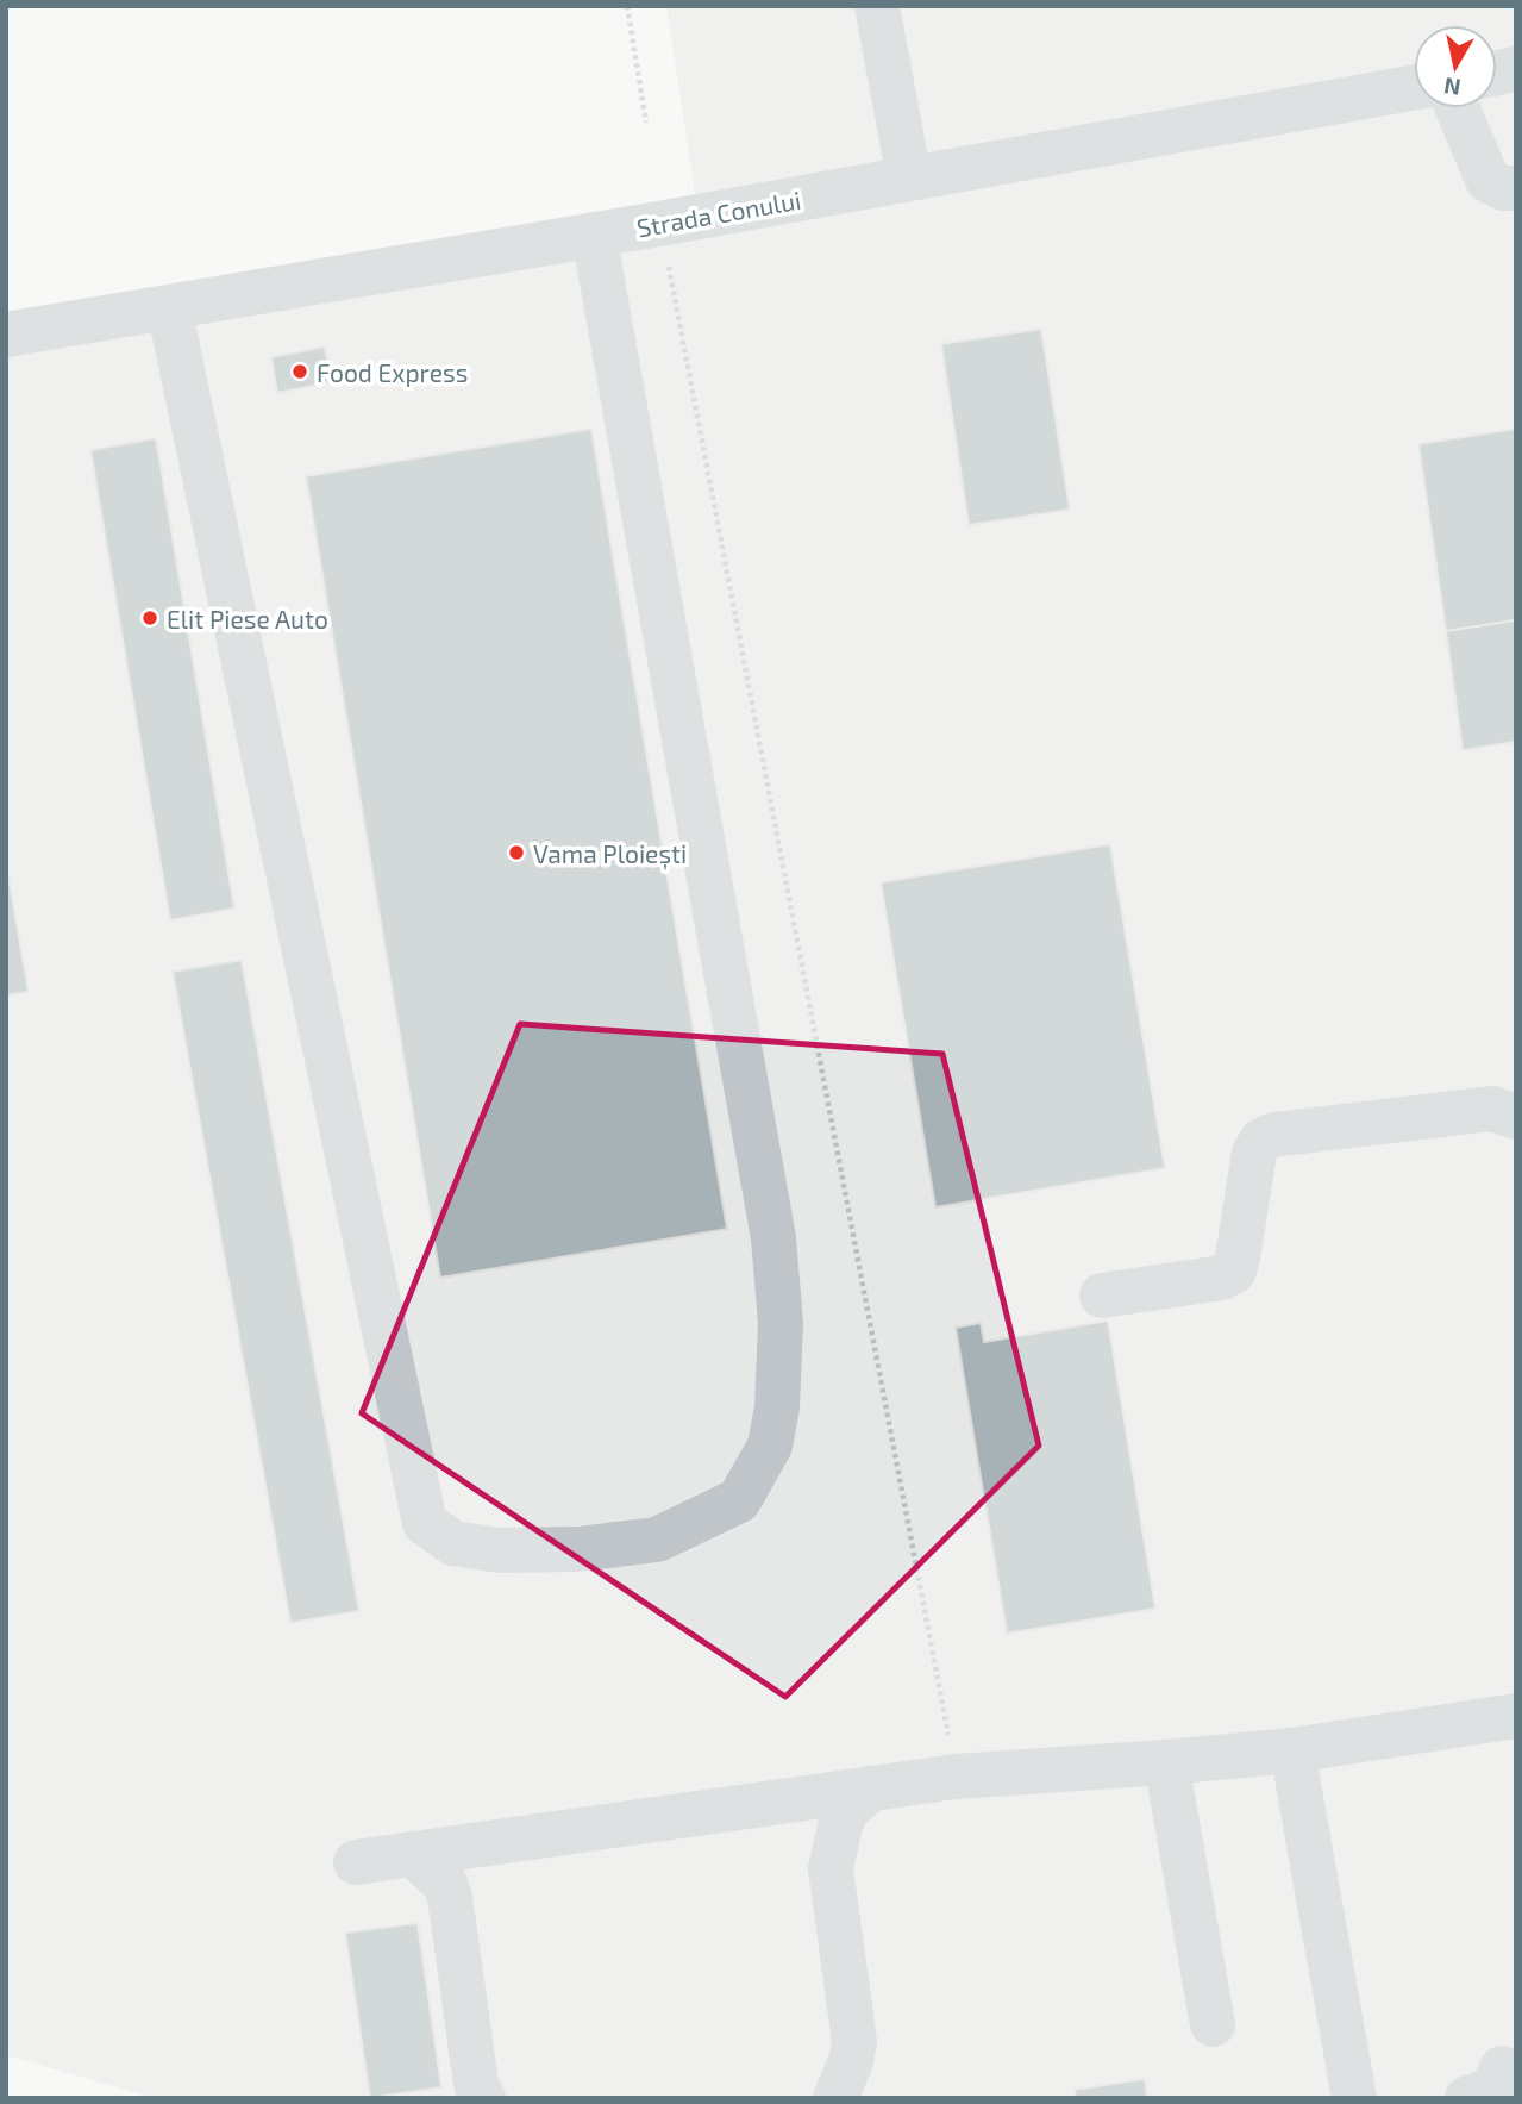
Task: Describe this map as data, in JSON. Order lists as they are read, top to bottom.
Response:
{
  "streets": {
    "street": ["Strada Conului"]
  },
  "places": ["Food Express", "Elit Piese Auto", "Vama Ploiești"],
  "north": "bottom"
}
